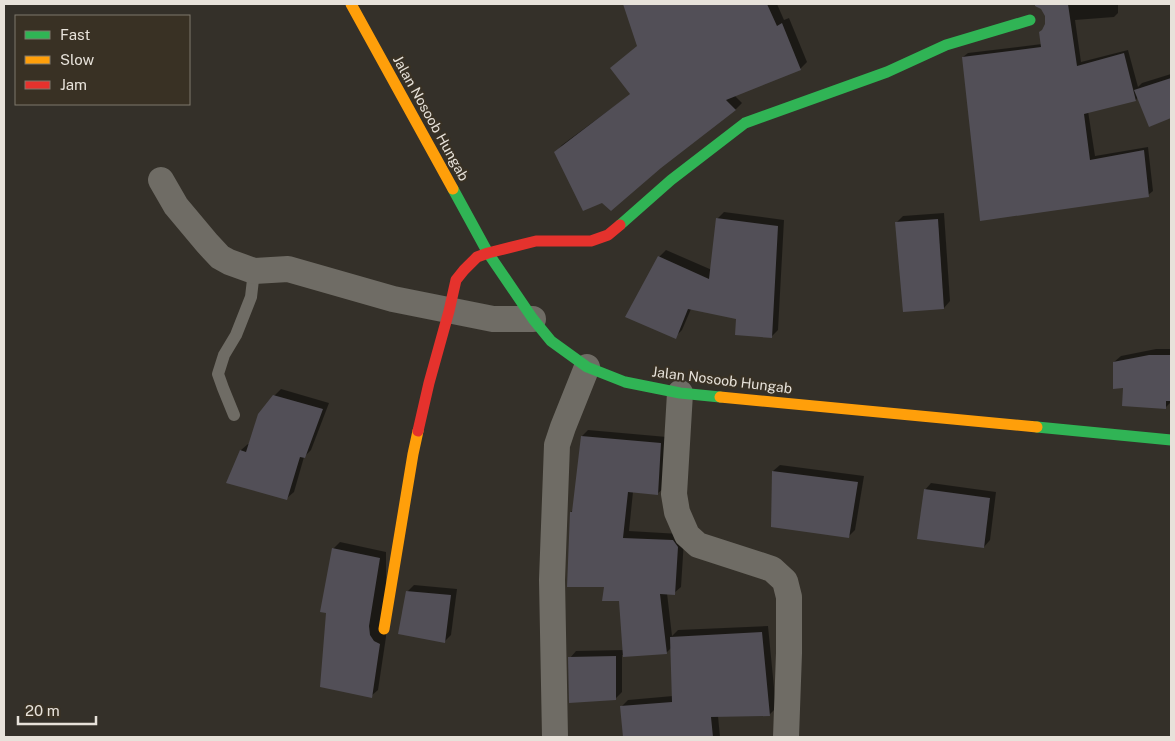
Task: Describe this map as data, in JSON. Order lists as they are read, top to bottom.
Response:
{
  "streets": {
    "main road": ["Jalan Nosoob Hungab"]
  },
  "legend": ["Fast", "Slow", "Jam"],
  "scale_bar": "20 m"
}
